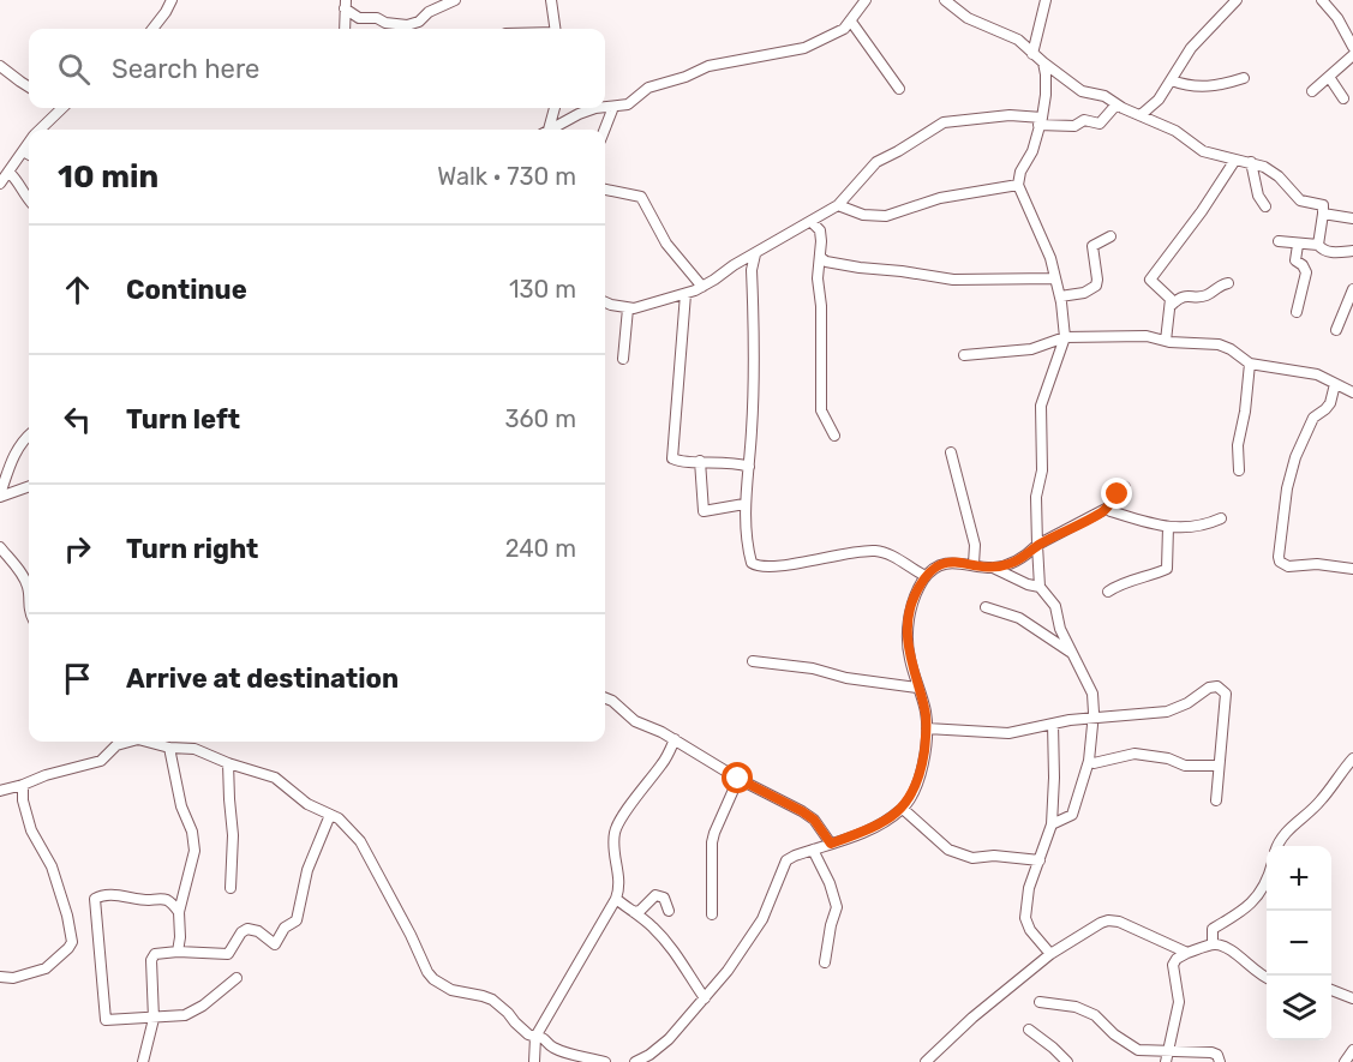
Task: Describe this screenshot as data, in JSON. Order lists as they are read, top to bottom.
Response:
{
  "page": {
    "search": "Search here",
    "heading": ["10 min", "Walk · 730 m"],
    "list": [
      ["Continue", "130 m"],
      ["Turn left", "360 m"],
      ["Turn right", "240 m"],
      "Arrive at destination"
    ],
    "map_buttons": ["+", "−"]
  }
}
